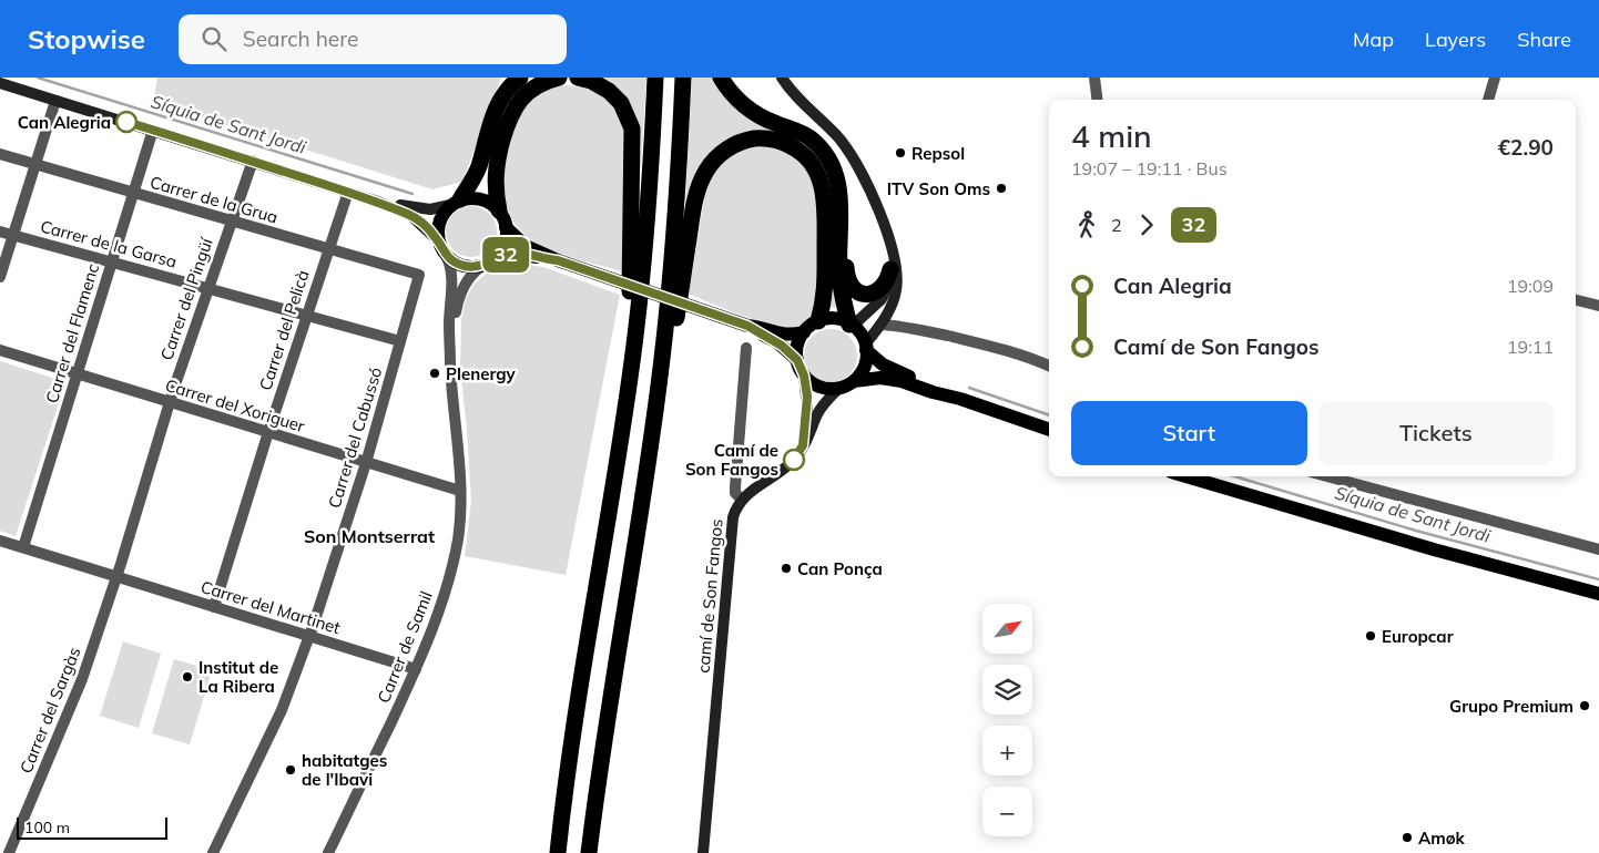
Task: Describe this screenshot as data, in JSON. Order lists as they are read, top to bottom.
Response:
{
  "streets": {
    "street": [
      "Carrer de la Grua",
      "Carrer de la Garsa",
      "Carrer del Pingüí",
      "Carrer del Pelicà",
      "Carrer del Flamenc",
      "Carrer del Xoriguer",
      "Carrer del Cabussó",
      "camí de Son Fangos",
      "Carrer del Martinet",
      "Carrer de Samil",
      "Carrer del Sargàs"
    ]
  },
  "crossings": [
    ["Carrer de la Grua", "Carrer del Pingüí"],
    ["Carrer de la Grua", "Carrer del Pelicà"],
    ["Carrer de la Grua", "Carrer del Flamenc"],
    ["Carrer de la Grua", "Carrer del Cabussó"],
    ["Carrer de la Garsa", "Carrer del Pingüí"],
    ["Carrer de la Garsa", "Carrer del Pelicà"],
    ["Carrer de la Garsa", "Carrer del Flamenc"],
    ["Carrer de la Garsa", "Carrer del Cabussó"],
    ["Carrer del Pingüí", "Carrer del Xoriguer"],
    ["Carrer del Pingüí", "Carrer del Martinet"],
    ["Carrer del Pingüí", "Carrer del Sargàs"],
    ["Carrer del Pelicà", "Carrer del Xoriguer"],
    ["Carrer del Pelicà", "Carrer del Martinet"],
    ["Carrer del Flamenc", "Carrer del Xoriguer"],
    ["Carrer del Xoriguer", "Carrer del Cabussó"],
    ["Carrer del Xoriguer", "Carrer de Samil"],
    ["Carrer del Cabussó", "Carrer del Martinet"],
    ["Carrer del Martinet", "Carrer de Samil"],
    ["Carrer del Martinet", "Carrer del Sargàs"]
  ],
  "districts": ["Son Montserrat"],
  "water": ["Síquia de Sant Jordi"],
  "places": [
    "Can Alegria",
    "Repsol",
    "ITV Son Oms",
    "Plenergy",
    "Camí de Son Fangos",
    "Can Ponça",
    "Europcar",
    "Institut de La Ribera",
    "Grupo Premium",
    "habitatges de l'Ibavi",
    "Amøk"
  ],
  "lines": ["bus line 32"],
  "scale_bar": "100 m",
  "north": "top right",
  "page": {
    "header": "Stopwise",
    "search": "Search here",
    "nav": ["Map", "Layers", "Share"],
    "on_map": "32",
    "heading": ["4 min", "19:07 – 19:11 · Bus", "€2.90"],
    "legs": ["2", "32"],
    "list": [
      {
        "name": "Can Alegria",
        "value": "19:09"
      },
      {
        "name": "Camí de Son Fangos",
        "value": "19:11"
      }
    ],
    "buttons": ["Start", "Tickets"],
    "map_buttons": ["+", "−"],
    "scale": "100 m"
  }
}
